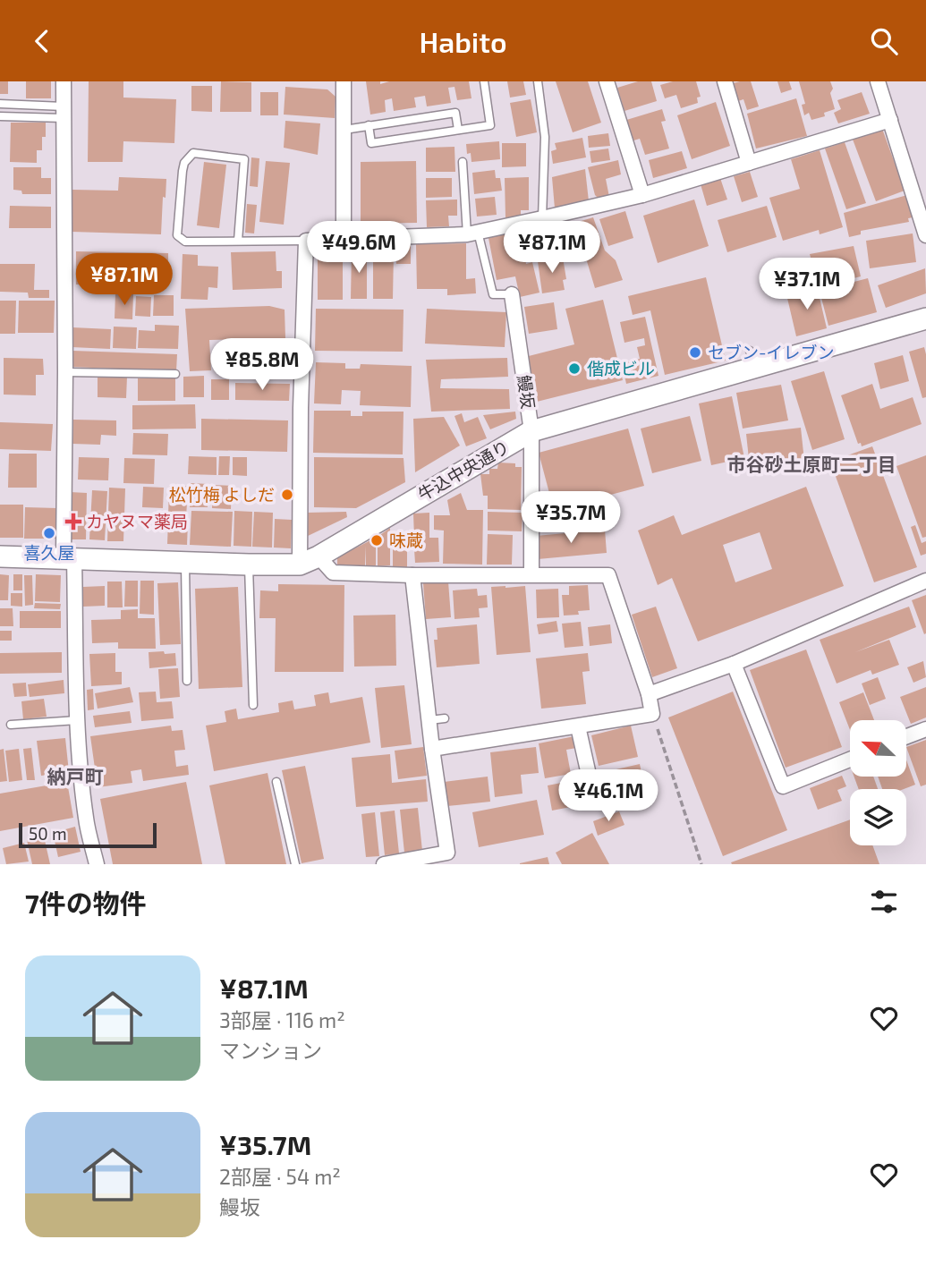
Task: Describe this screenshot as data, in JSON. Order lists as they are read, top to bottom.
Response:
{
  "streets": {
    "street": ["鰻坂", "牛込中央通り"]
  },
  "crossings": [
    ["鰻坂", "牛込中央通り"]
  ],
  "districts": ["市谷砂土原町二丁目", "納戸町"],
  "places": {
    "other": [
      "セブン-イレブン",
      "偕成ビル",
      "松竹梅 よしだ",
      "喜久屋",
      "味蔵"
    ],
    "health": ["カヤヌマ薬局"]
  },
  "scale_bar": "50 m",
  "north": "top left",
  "page": {
    "header": "Habito",
    "price": [
      "¥49.6M",
      "¥87.1M",
      "¥87.1M",
      "¥37.1M",
      "¥85.8M",
      "¥35.7M",
      "¥46.1M"
    ],
    "scale": "50 m",
    "heading": "7件の物件",
    "list": [
      {
        "name": "¥87.1M",
        "note": "3部屋 · 116 m² · マンション"
      },
      {
        "name": "¥35.7M",
        "note": "2部屋 · 54 m² · 鰻坂"
      }
    ]
  }
}
